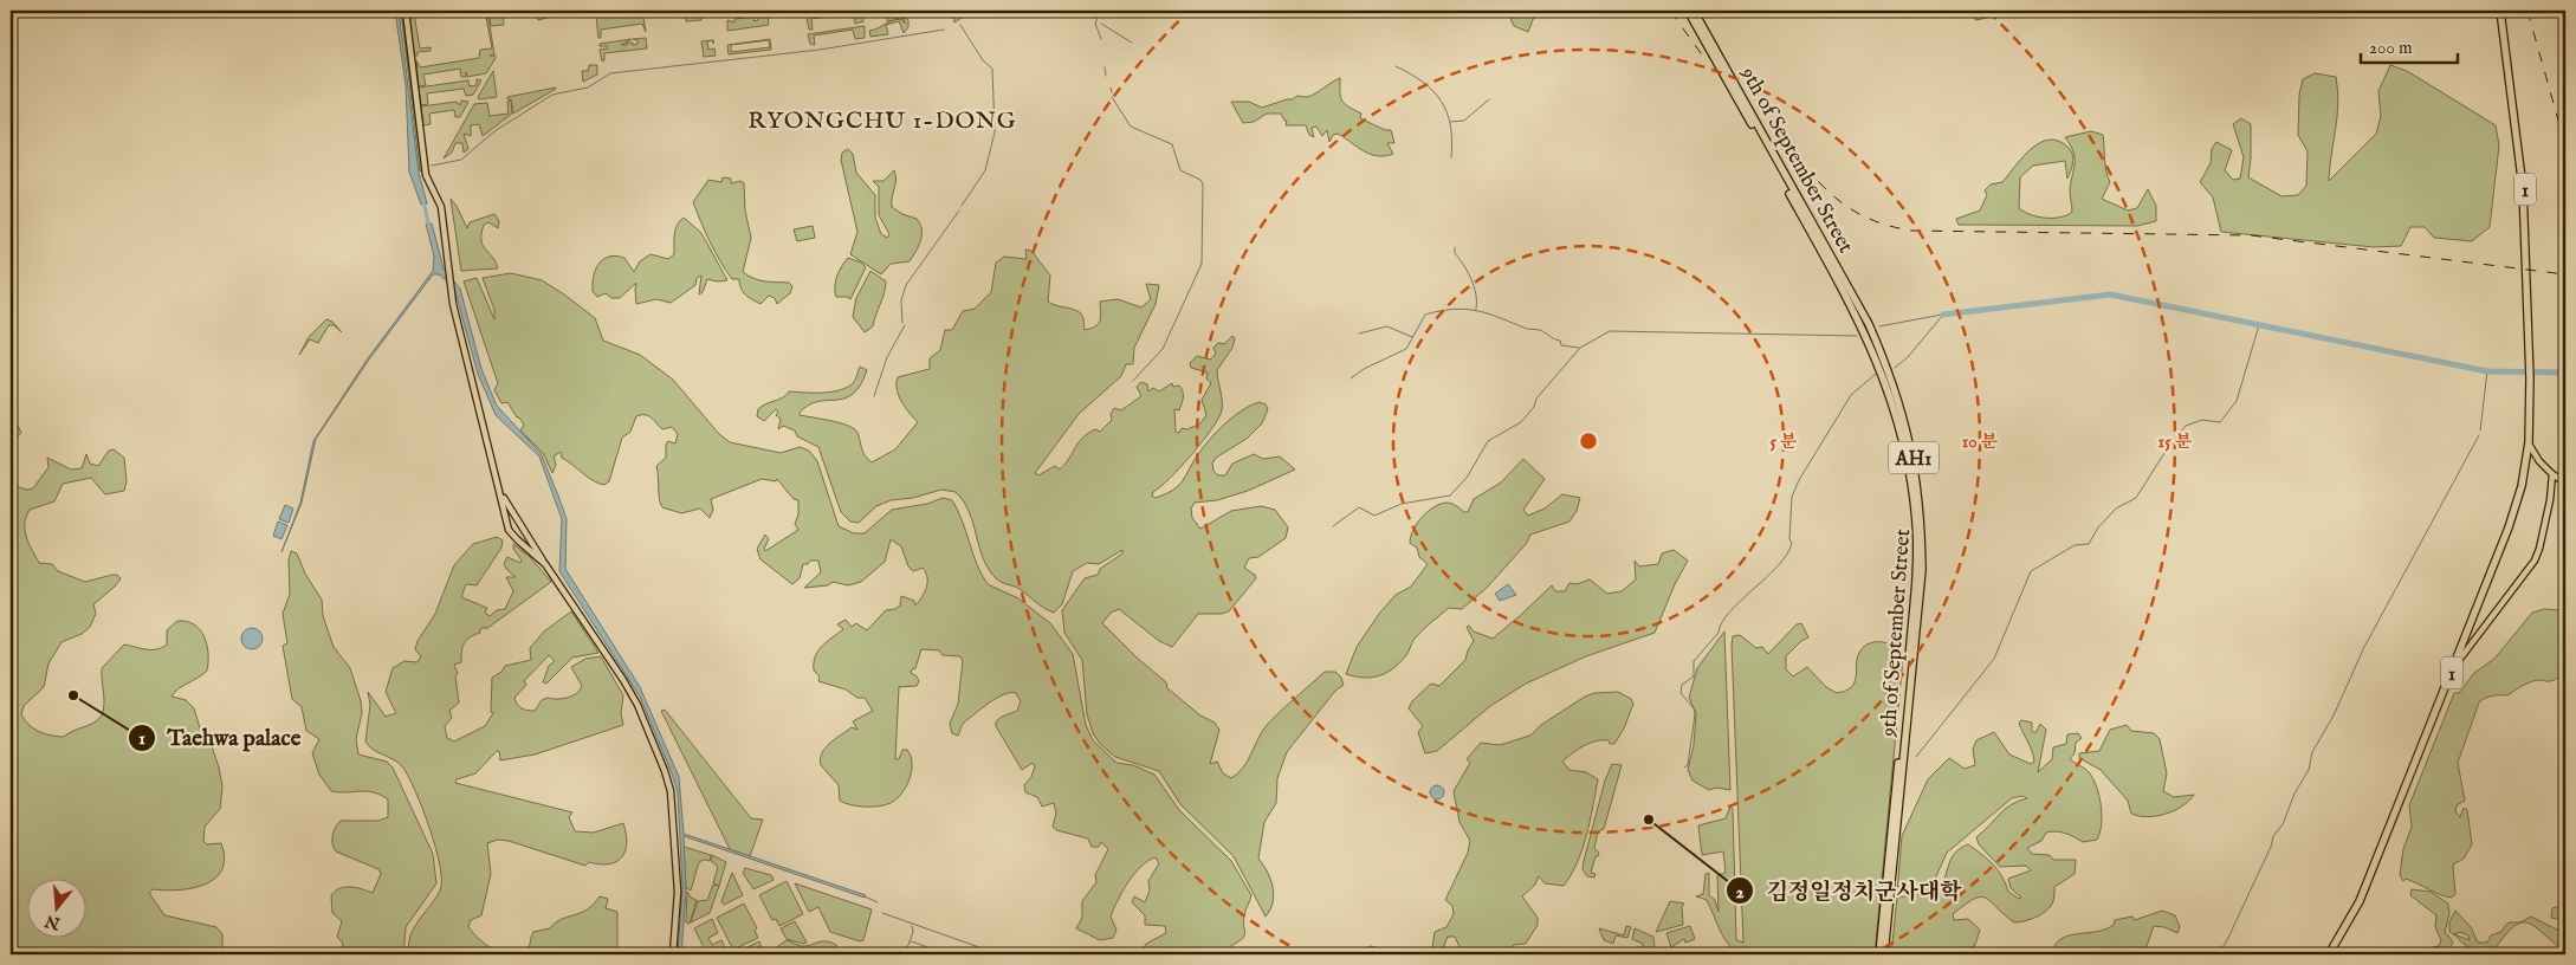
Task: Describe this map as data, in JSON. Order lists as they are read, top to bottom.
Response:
{
  "streets": {
    "highway": ["9th of September Street", "1", "AH1"]
  },
  "districts": ["RYONGCHU 1-DONG"],
  "places": ["Taehwa palace", "김정일정치군사대학"],
  "scale_bar": "200 m",
  "north": "bottom",
  "rings": ["5 분", "10 분", "15 분"]
}
